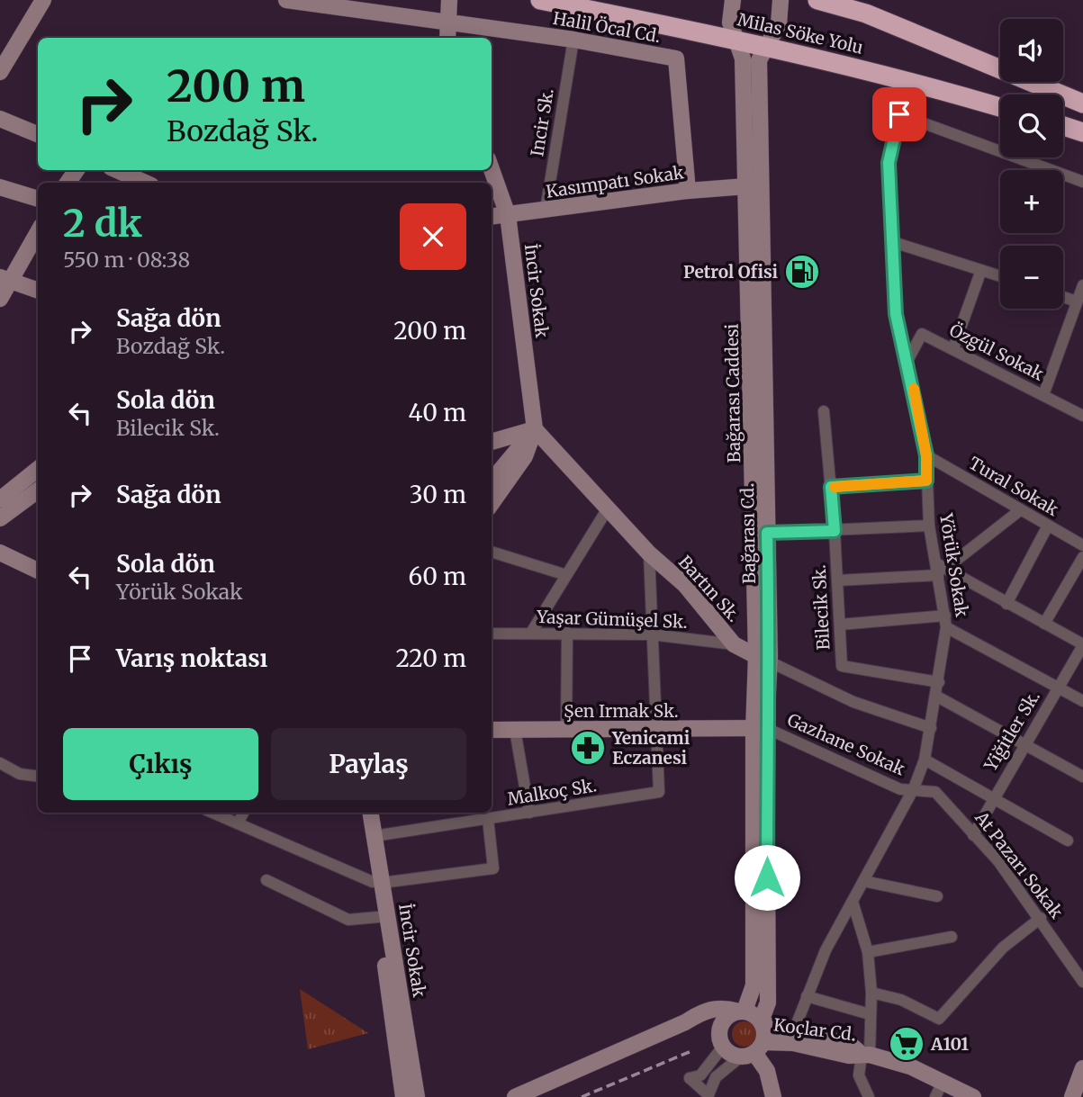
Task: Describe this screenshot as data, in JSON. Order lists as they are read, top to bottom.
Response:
{
  "streets": {
    "highway": ["Milas Söke Yolu"],
    "main road": [
      "Halil Öcal Cd.",
      "Kasımpatı Sokak",
      "İncir Sokak",
      "Bağarası Caddesi",
      "Bağarası Cd.",
      "Bartın Sk.",
      "Şen Irmak Sk.",
      "Koçlar Cd."
    ],
    "street": [
      "Incir Sk.",
      "Özgül Sokak",
      "Tural Sokak",
      "Yörük Sokak",
      "Bilecik Sk.",
      "Yaşar Gümüşel Sk.",
      "Yiğitler Sk.",
      "Gazhane Sokak",
      "Malkoç Sk.",
      "At Pazarı Sokak"
    ]
  },
  "crossings": [
    ["Halil Öcal Cd.", "Incir Sk."],
    ["Halil Öcal Cd.", "Kasımpatı Sokak"],
    ["Milas Söke Yolu", "Bağarası Caddesi"],
    ["Milas Söke Yolu", "Bağarası Cd."],
    ["Milas Söke Yolu", "Yörük Sokak"],
    ["Incir Sk.", "Kasımpatı Sokak"],
    ["Kasımpatı Sokak", "İncir Sokak"],
    ["Kasımpatı Sokak", "Bağarası Caddesi"],
    ["İncir Sokak", "Bartın Sk."],
    ["İncir Sokak", "Malkoç Sk."],
    ["Özgül Sokak", "Yörük Sokak"],
    ["Bağarası Caddesi", "Bağarası Cd."],
    ["Bağarası Caddesi", "Bartın Sk."],
    ["Bağarası Caddesi", "Şen Irmak Sk."],
    ["Bağarası Caddesi", "Gazhane Sokak"],
    ["Tural Sokak", "Yörük Sokak"],
    ["Bağarası Cd.", "Bartın Sk."],
    ["Yörük Sokak", "Bartın Sk."],
    ["Yörük Sokak", "Bilecik Sk."],
    ["Yörük Sokak", "Gazhane Sokak"],
    ["Yörük Sokak", "At Pazarı Sokak"],
    ["Yörük Sokak", "Koçlar Cd."],
    ["Bartın Sk.", "Yaşar Gümüşel Sk."],
    ["Şen Irmak Sk.", "Gazhane Sokak"],
    ["Şen Irmak Sk.", "Malkoç Sk."],
    ["Yiğitler Sk.", "At Pazarı Sokak"],
    ["Gazhane Sokak", "At Pazarı Sokak"]
  ],
  "places": {
    "fuel station": ["Petrol Ofisi"],
    "pharmacy": ["Yenicami Eczanesi"],
    "supermarket": ["A101"]
  },
  "page": {
    "map_buttons": ["+", "−"],
    "turn": ["200 m", "Bozdağ Sk."],
    "heading": ["2 dk", "550 m · 08:38"],
    "list": [
      {
        "name": "Sağa dön",
        "note": "Bozdağ Sk.",
        "value": "200 m"
      },
      {
        "name": "Sola dön",
        "note": "Bilecik Sk.",
        "value": "40 m"
      },
      {
        "name": "Sağa dön",
        "value": "30 m"
      },
      {
        "name": "Sola dön",
        "note": "Yörük Sokak",
        "value": "60 m"
      },
      {
        "name": "Varış noktası",
        "value": "220 m"
      }
    ],
    "buttons": ["Çıkış", "Paylaş"]
  }
}
